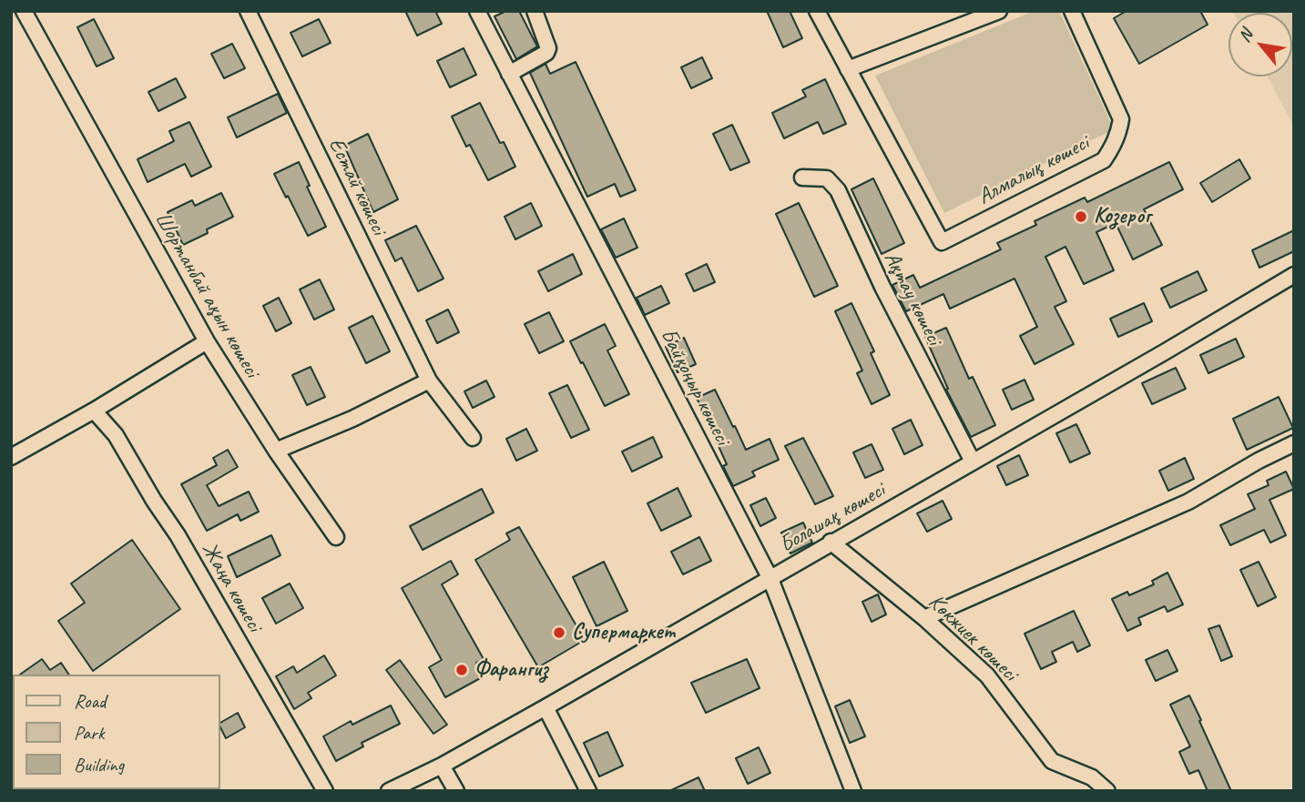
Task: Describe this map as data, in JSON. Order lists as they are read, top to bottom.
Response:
{
  "streets": {
    "street": [
      "Алмалық көшесі",
      "Естай көшесі",
      "Шортанбай ақын көшесі",
      "Ақтау көшесі",
      "Байқоңыр көшесі",
      "Болашақ көшесі",
      "Жаңа көшесі",
      "Көкжиек көшесі"
    ]
  },
  "crossings": [
    ["Ақтау көшесі", "Болашақ көшесі"],
    ["Байқоңыр көшесі", "Болашақ көшесі"],
    ["Болашақ көшесі", "Көкжиек көшесі"]
  ],
  "places": ["Козерог", "Супермаркет", "Фарангиз"],
  "legend": ["Road", "Park", "Building"],
  "north": "top left"
}
